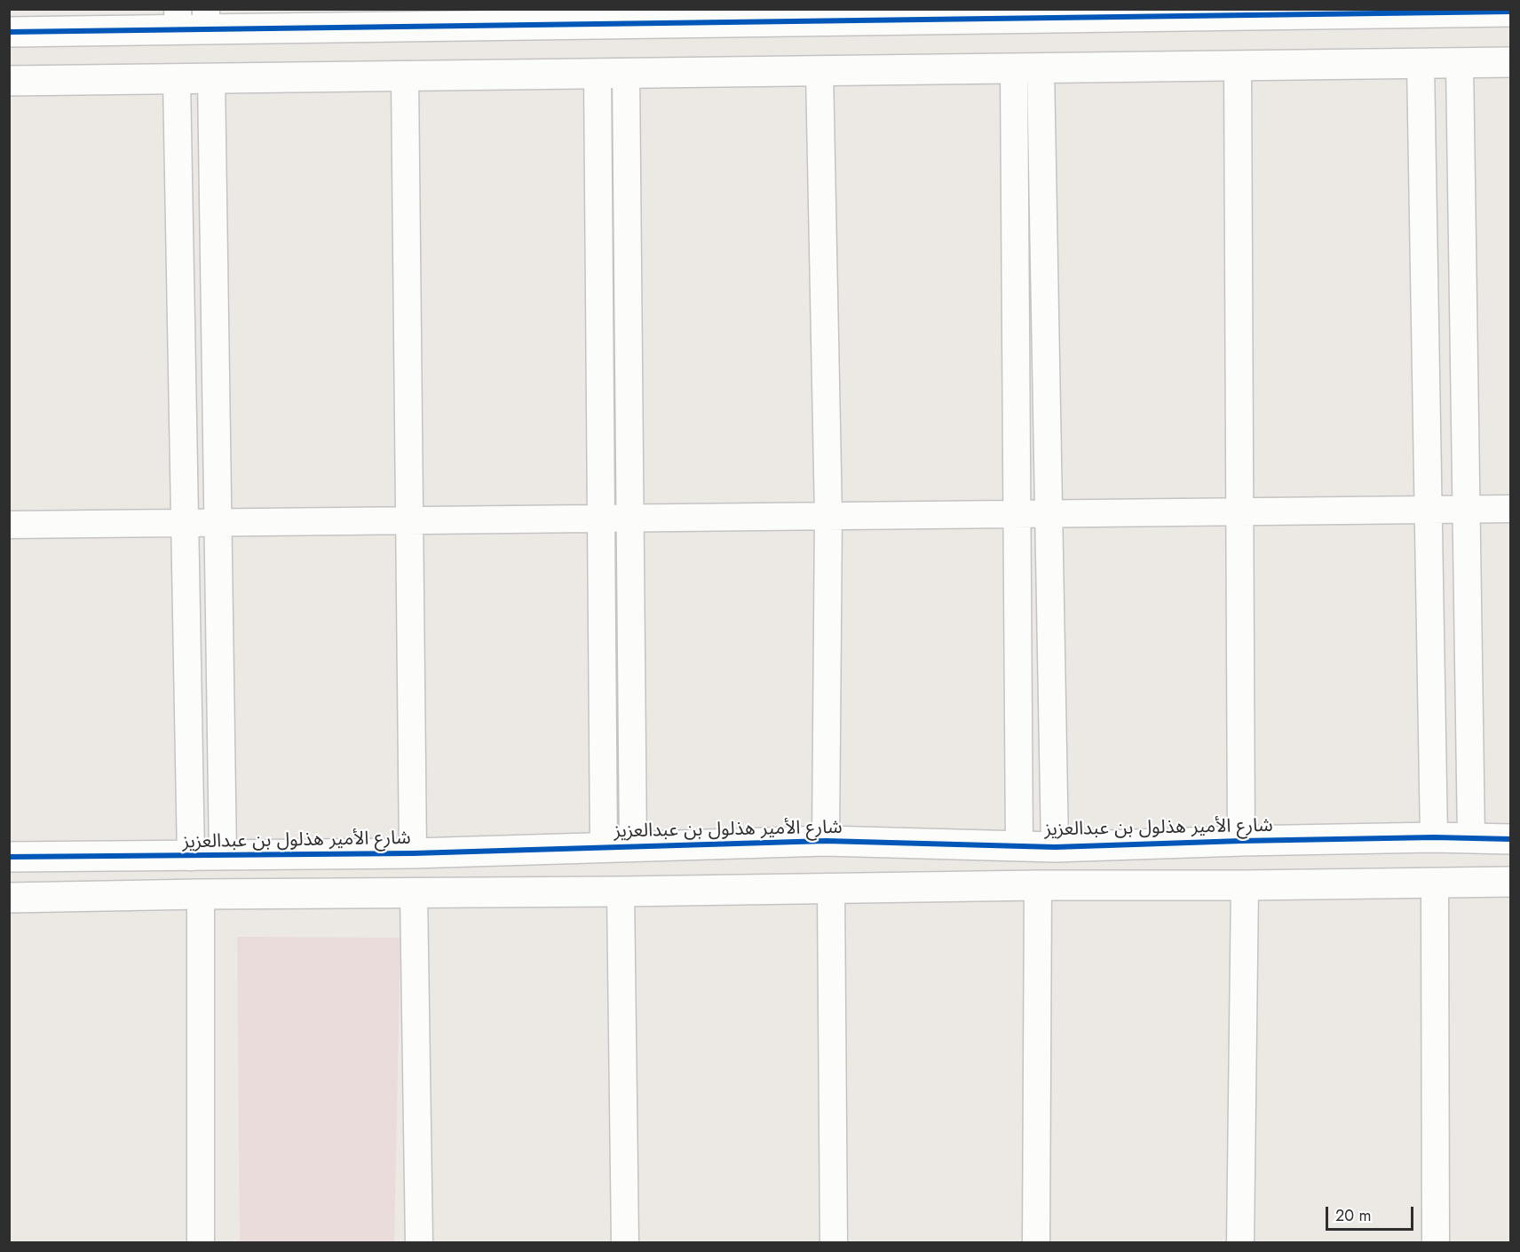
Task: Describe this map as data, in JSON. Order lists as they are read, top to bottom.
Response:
{
  "streets": {
    "street": ["شارع الأمير هذلول بن عبدالعزيز"]
  },
  "scale_bar": "20 m"
}
